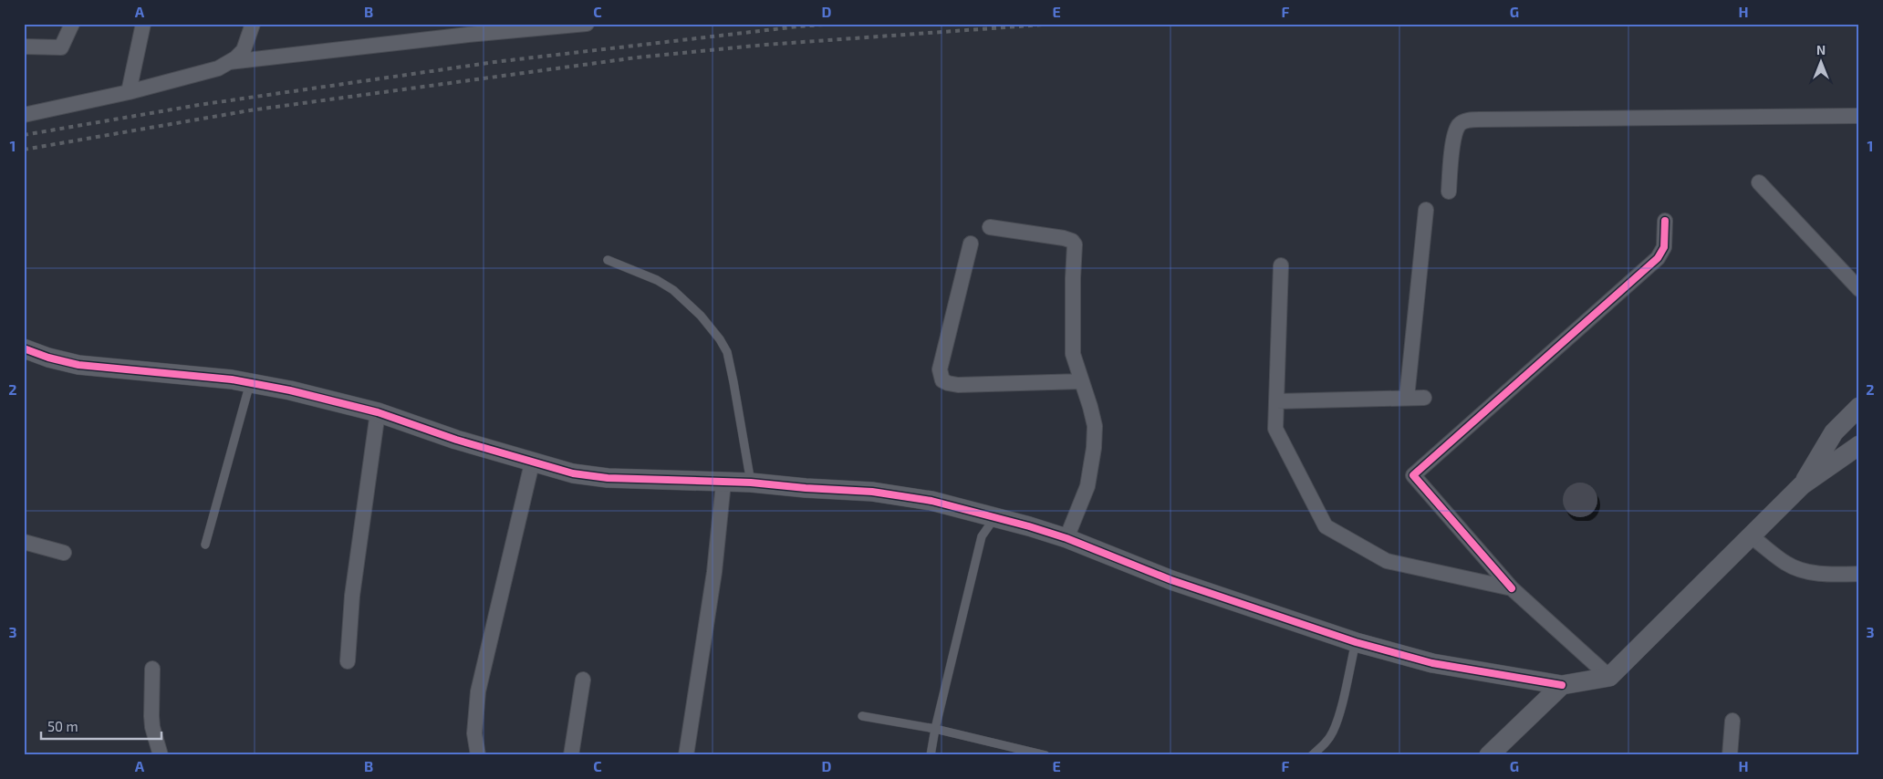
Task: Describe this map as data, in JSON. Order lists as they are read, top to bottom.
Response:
{
  "scale_bar": "50 m",
  "north": "top",
  "grid": {
    "columns": [
      "A",
      "B",
      "C",
      "D",
      "E",
      "F",
      "G",
      "H"
    ],
    "rows": ["1", "2", "3"]
  }
}
